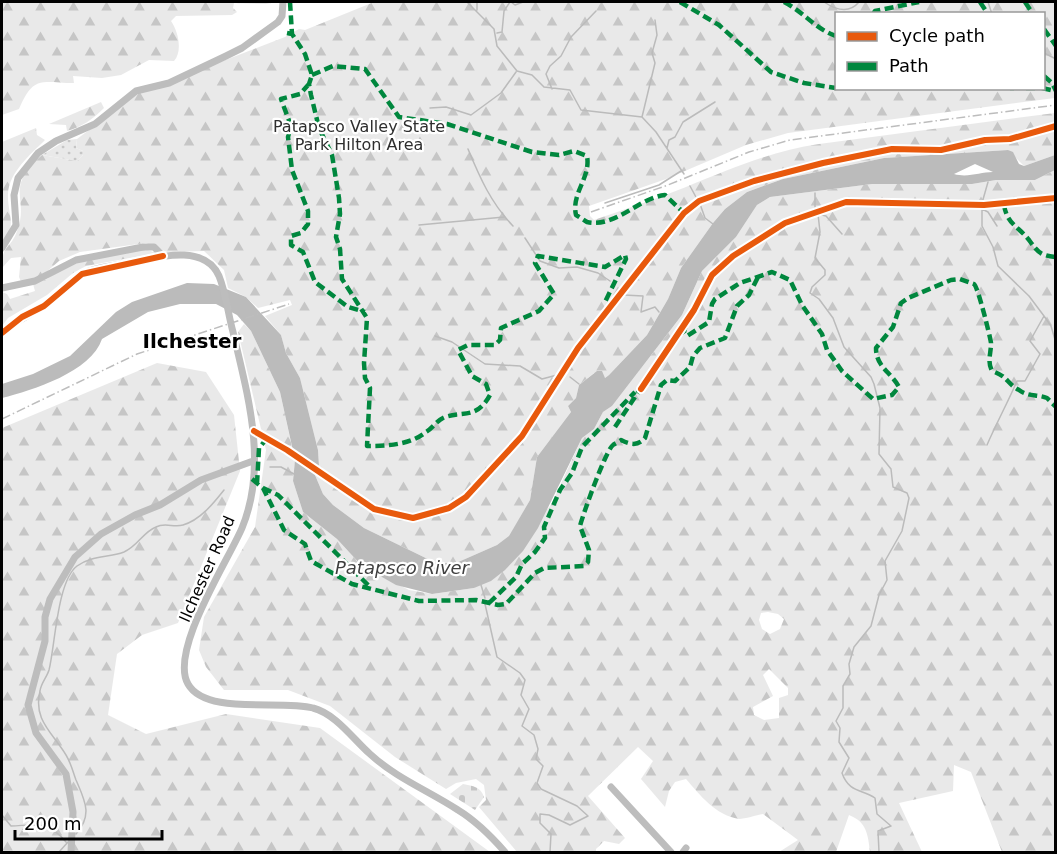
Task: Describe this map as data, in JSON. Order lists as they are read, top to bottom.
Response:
{
  "streets": {
    "street": ["Ilchester Road"]
  },
  "districts": ["Ilchester"],
  "water": ["Patapsco River"],
  "parks": ["Patapsco Valley State Park Hilton Area"],
  "legend": ["Cycle path", "Path"],
  "scale_bar": "200 m"
}
